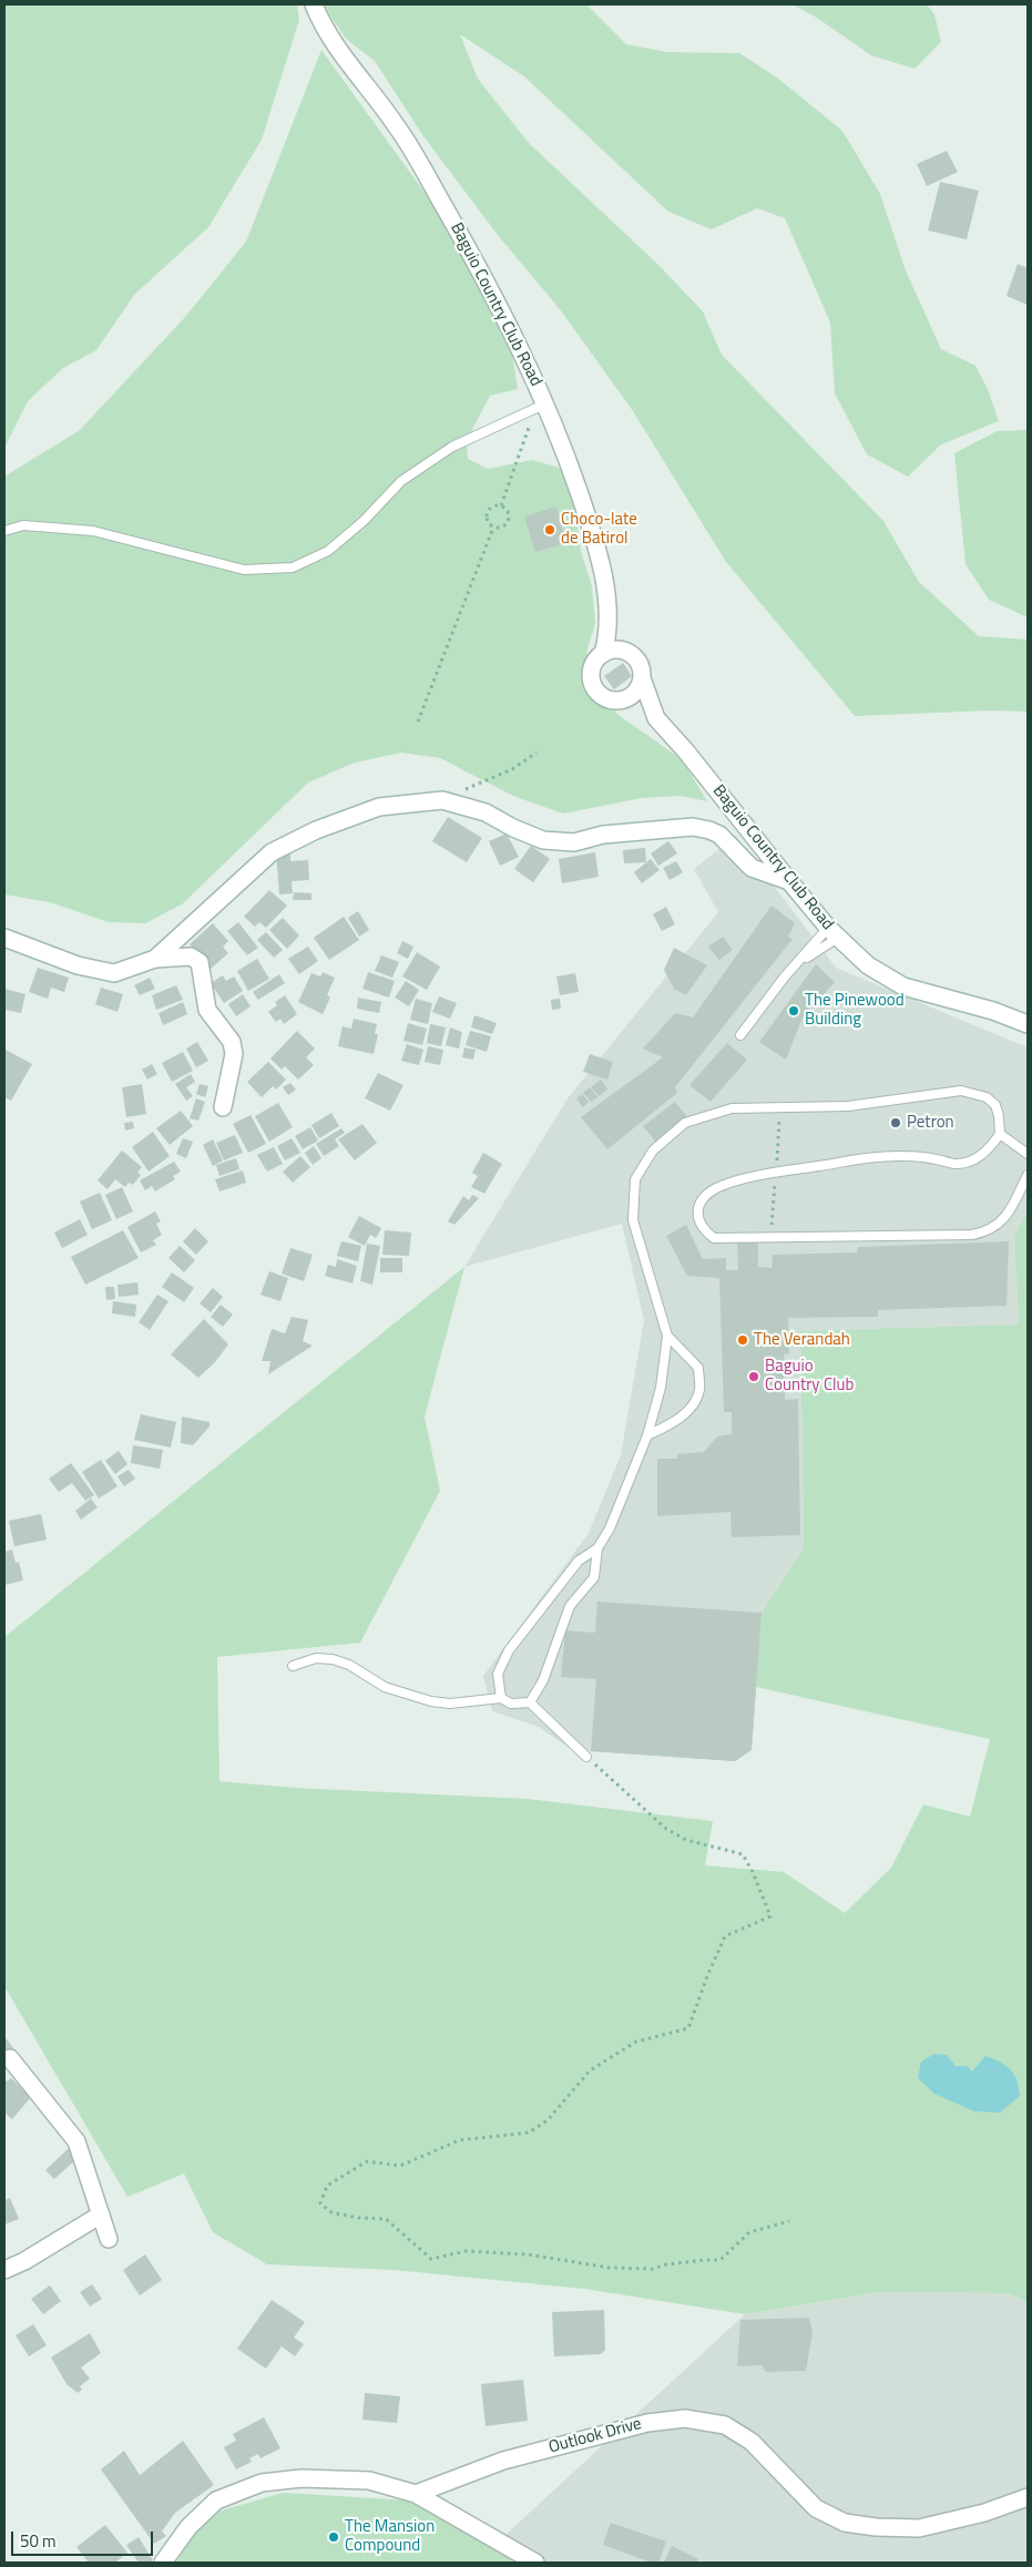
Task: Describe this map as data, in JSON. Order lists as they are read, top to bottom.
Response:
{
  "streets": {
    "street": ["Baguio Country Club Road", "Outlook Drive"]
  },
  "places": [
    "Choco-late de Batirol",
    "The Pinewood Building",
    "Petron",
    "The Verandah",
    "Baguio Country Club",
    "The Mansion Compound"
  ],
  "scale_bar": "50 m"
}
